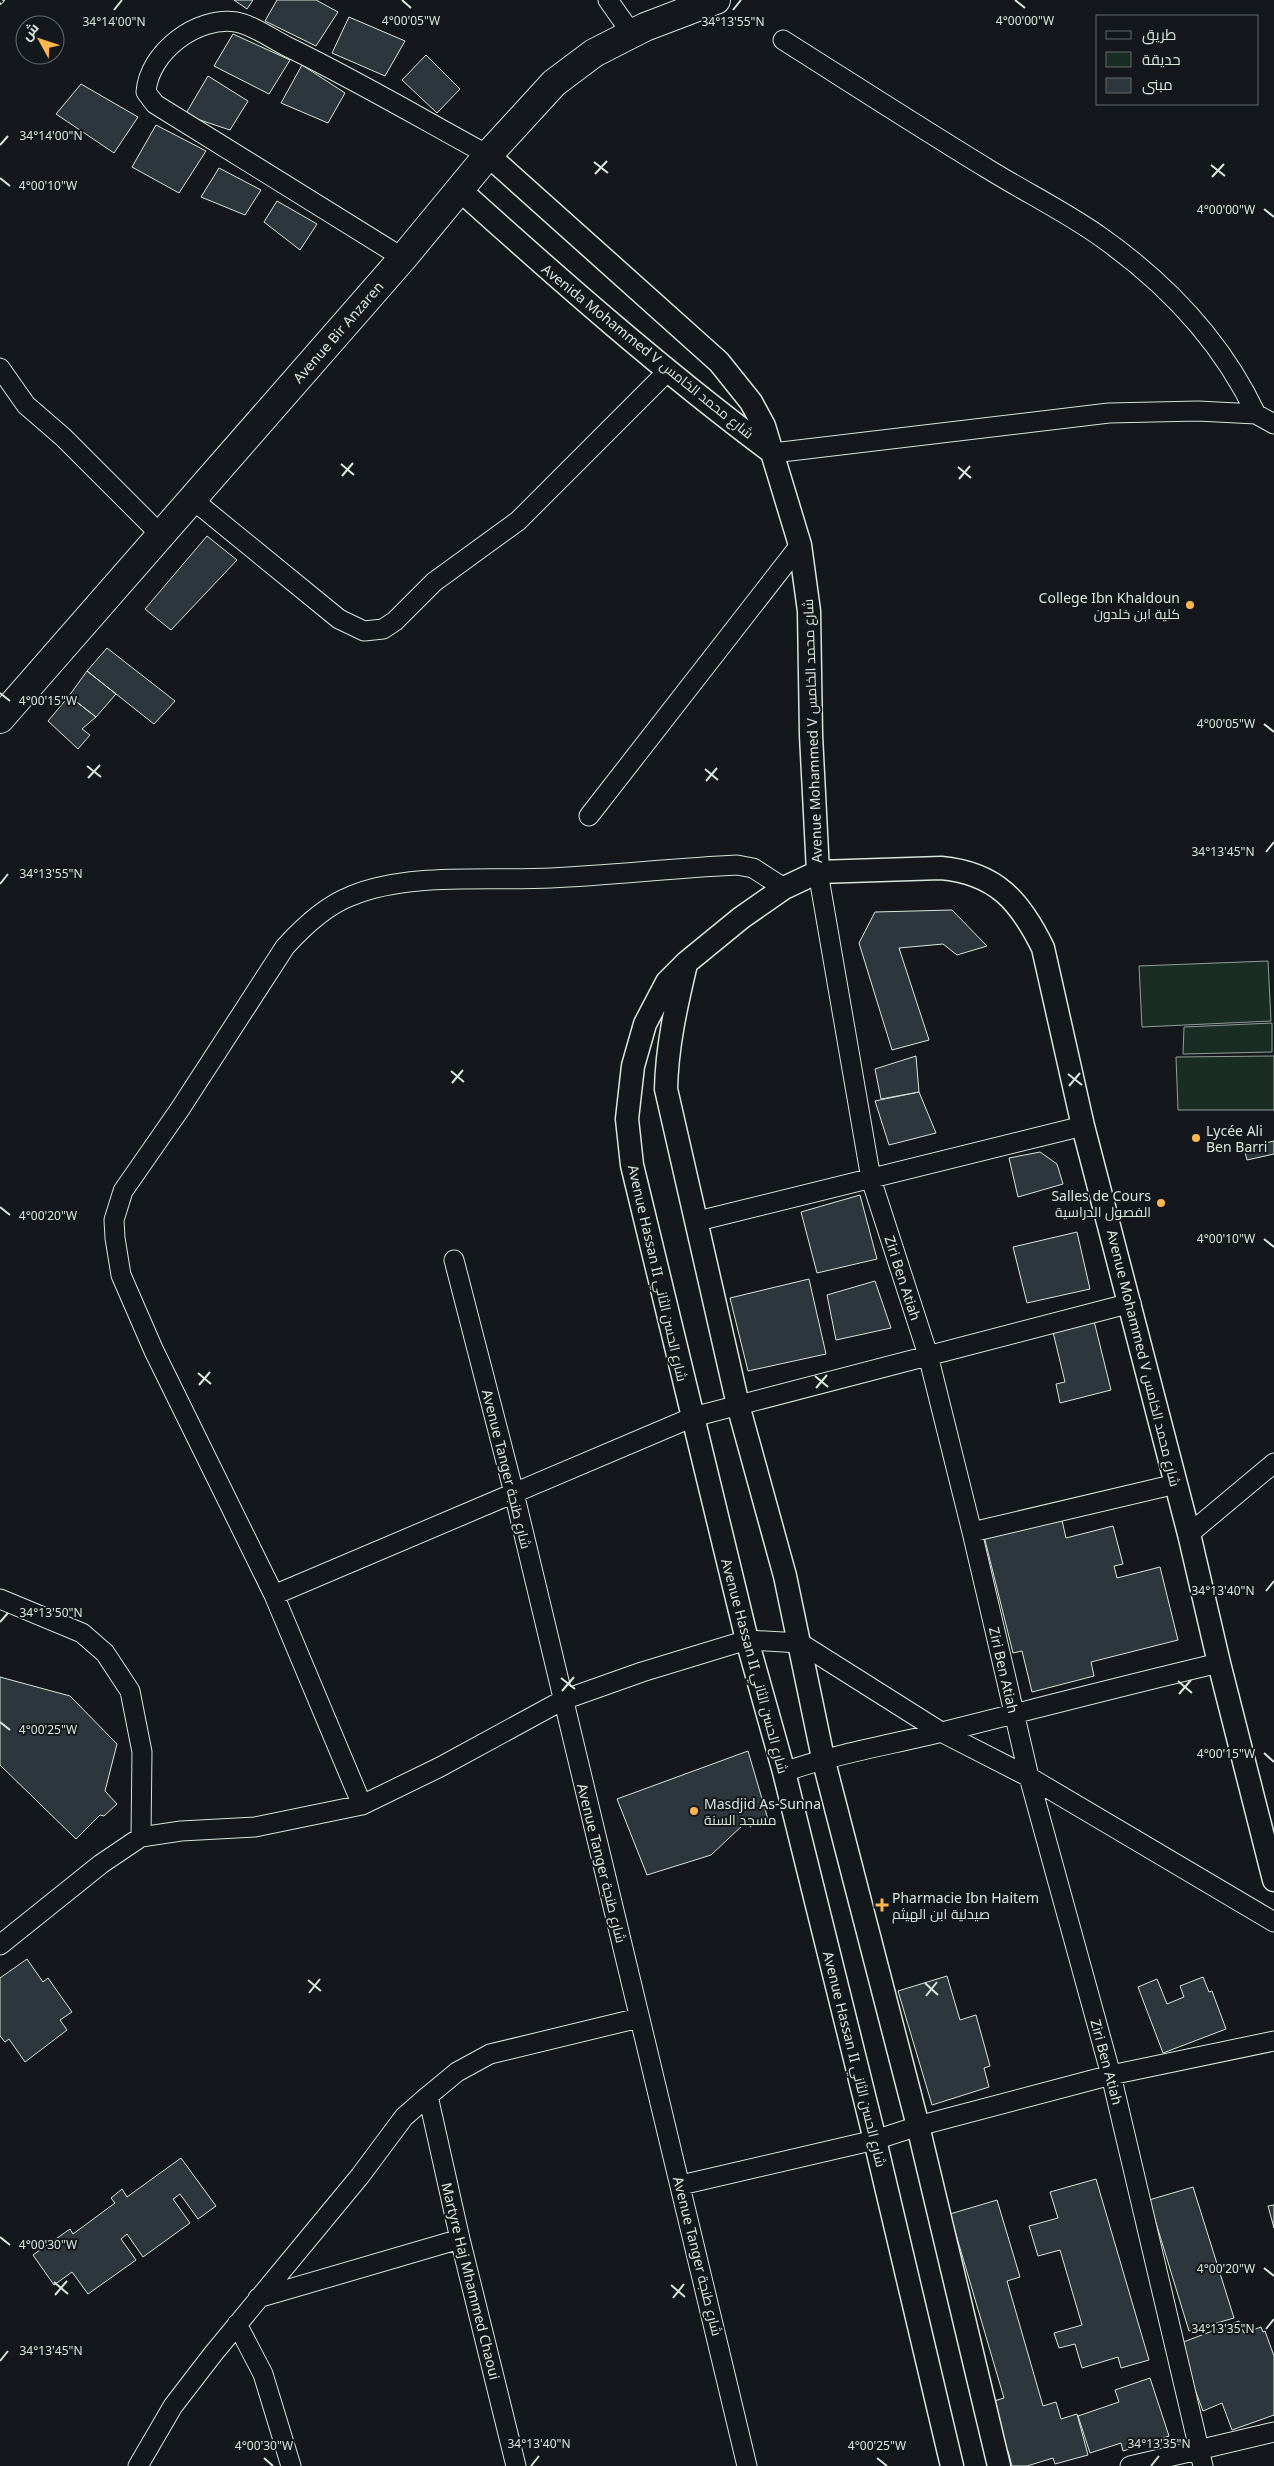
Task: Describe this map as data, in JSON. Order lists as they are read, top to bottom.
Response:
{
  "streets": {
    "main road": ["Avenue Bir Anzaren"],
    "street": [
      "Avenida Mohammed V شارع محمد الخامس",
      "Avenue Mohammed V شارع محمد الخامس",
      "Avenue Hassan II شارع الحسن الثاني",
      "Ziri Ben Atiah",
      "Avenue Tanger شارع طنجة",
      "Martyre Haj Mhammed Chaoui"
    ]
  },
  "crossings": [
    ["Avenue Bir Anzaren", "Avenida Mohammed V شارع محمد الخامس"],
    ["Avenida Mohammed V شارع محمد الخامس", "Avenue Mohammed V شارع محمد الخامس"],
    ["Avenue Mohammed V شارع محمد الخامس", "Avenue Hassan II شارع الحسن الثاني"],
    ["Avenue Mohammed V شارع محمد الخامس", "Ziri Ben Atiah"],
    ["Avenue Hassan II شارع الحسن الثاني", "Ziri Ben Atiah"]
  ],
  "places": {
    "other": [
      "College Ibn Khaldoun كلية ابن خلدون",
      "Lycée Ali Ben Barri",
      "Salles de Cours الفصول الدراسية",
      "Masdjid As-Sunna مسجد السنة"
    ],
    "health": ["Pharmacie Ibn Haitem صيدلية ابن الهيثم"]
  },
  "legend": ["طريق", "حديقة", "مبنى"],
  "north": "top left",
  "coordinates": [
    "4°00'05\"W",
    "4°00'00\"W",
    "34°14'00\"N",
    "34°13'55\"N",
    "4°00'10\"W",
    "4°00'15\"W",
    "34°13'45\"N",
    "4°00'20\"W",
    "34°13'40\"N",
    "34°13'50\"N",
    "4°00'25\"W",
    "4°00'30\"W",
    "34°13'35\"N"
  ]
}
